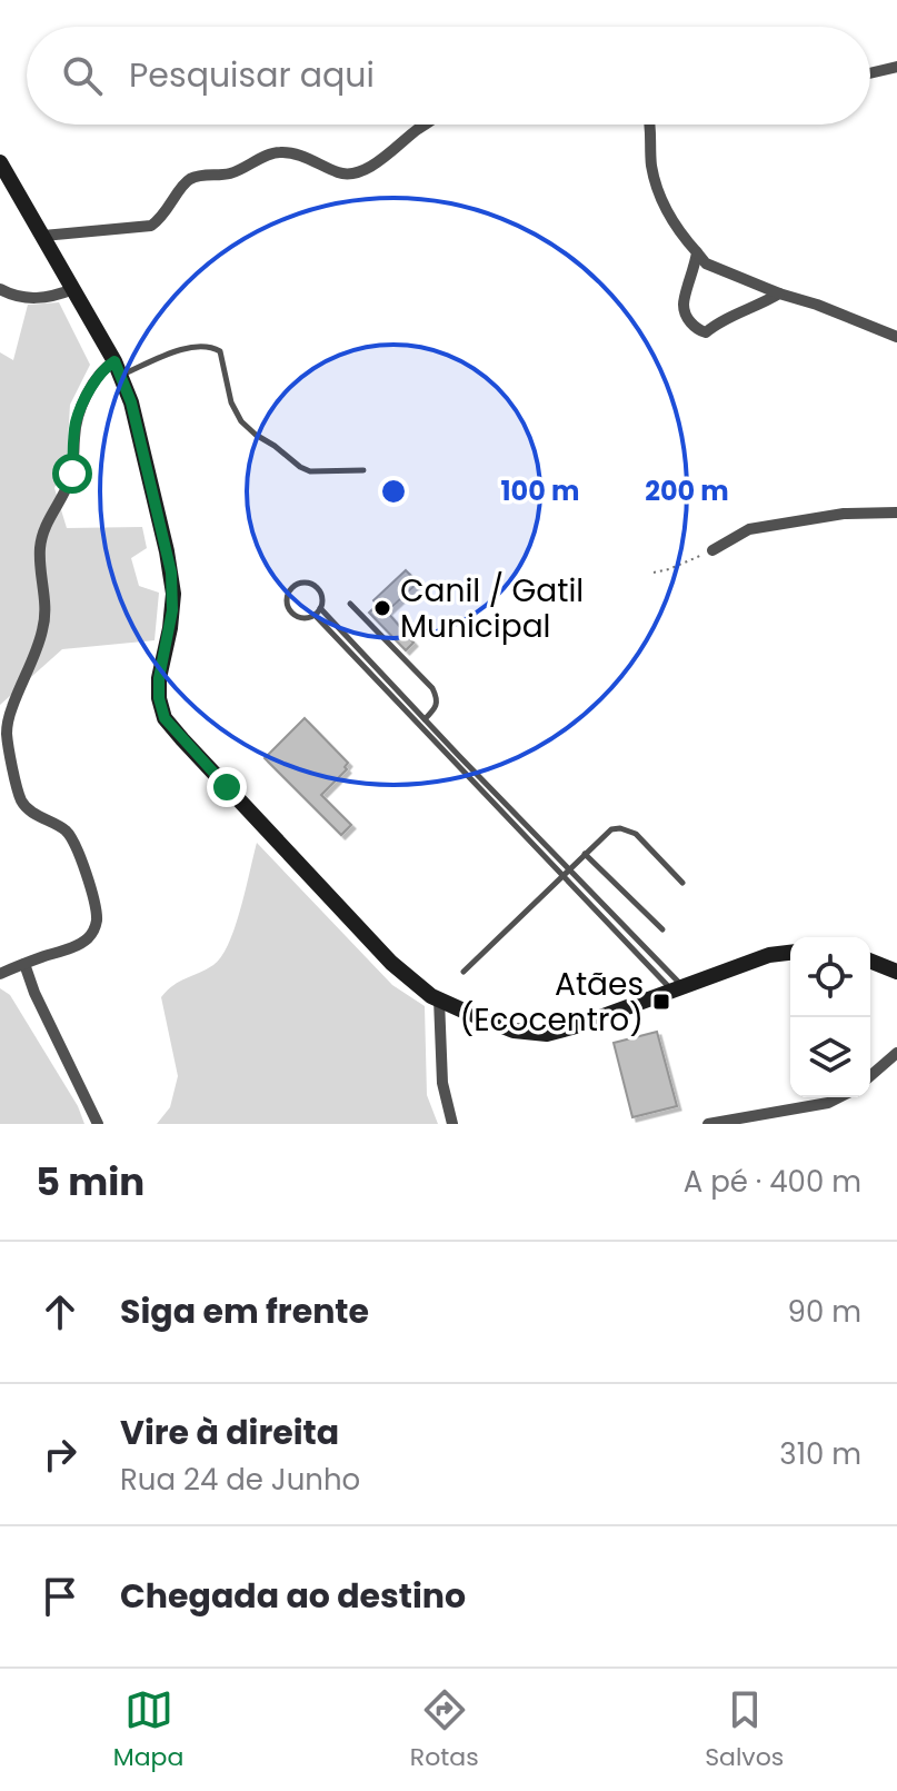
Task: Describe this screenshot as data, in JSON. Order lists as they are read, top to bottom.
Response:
{
  "places": {
    "other": ["Canil / Gatil Municipal"],
    "transit": ["Atães (Ecocentro)"]
  },
  "page": {
    "search": "Pesquisar aqui",
    "heading": ["5 min", "A pé · 400 m"],
    "list": [
      ["Siga em frente", "90 m"],
      ["Vire à direita", "Rua 24 de Junho", "310 m"],
      "Chegada ao destino"
    ],
    "nav": ["Mapa", "Rotas", "Salvos"]
  },
  "rings": ["100 m", "200 m"]
}
